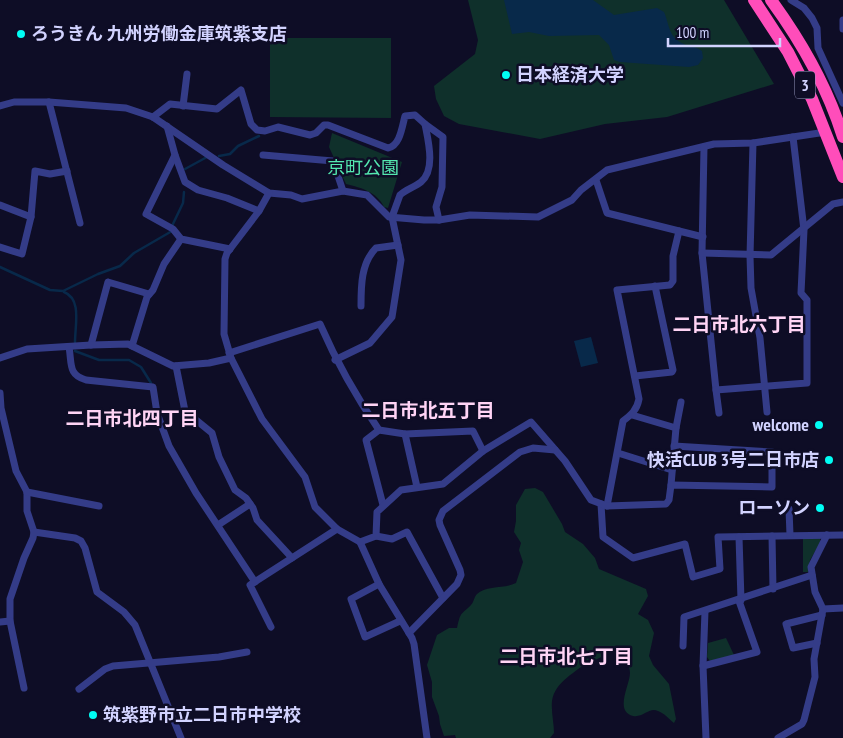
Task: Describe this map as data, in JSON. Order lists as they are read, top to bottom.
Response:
{
  "streets": {
    "highway": ["3"]
  },
  "districts": [
    "二日市北六丁目",
    "二日市北五丁目",
    "二日市北四丁目",
    "二日市北七丁目"
  ],
  "parks": ["京町公園"],
  "places": [
    "ろうきん 九州労働金庫筑紫支店",
    "日本経済大学",
    "welcome",
    "快活CLUB 3号二日市店",
    "ローソン",
    "筑紫野市立二日市中学校"
  ],
  "scale_bar": "100 m"
}
